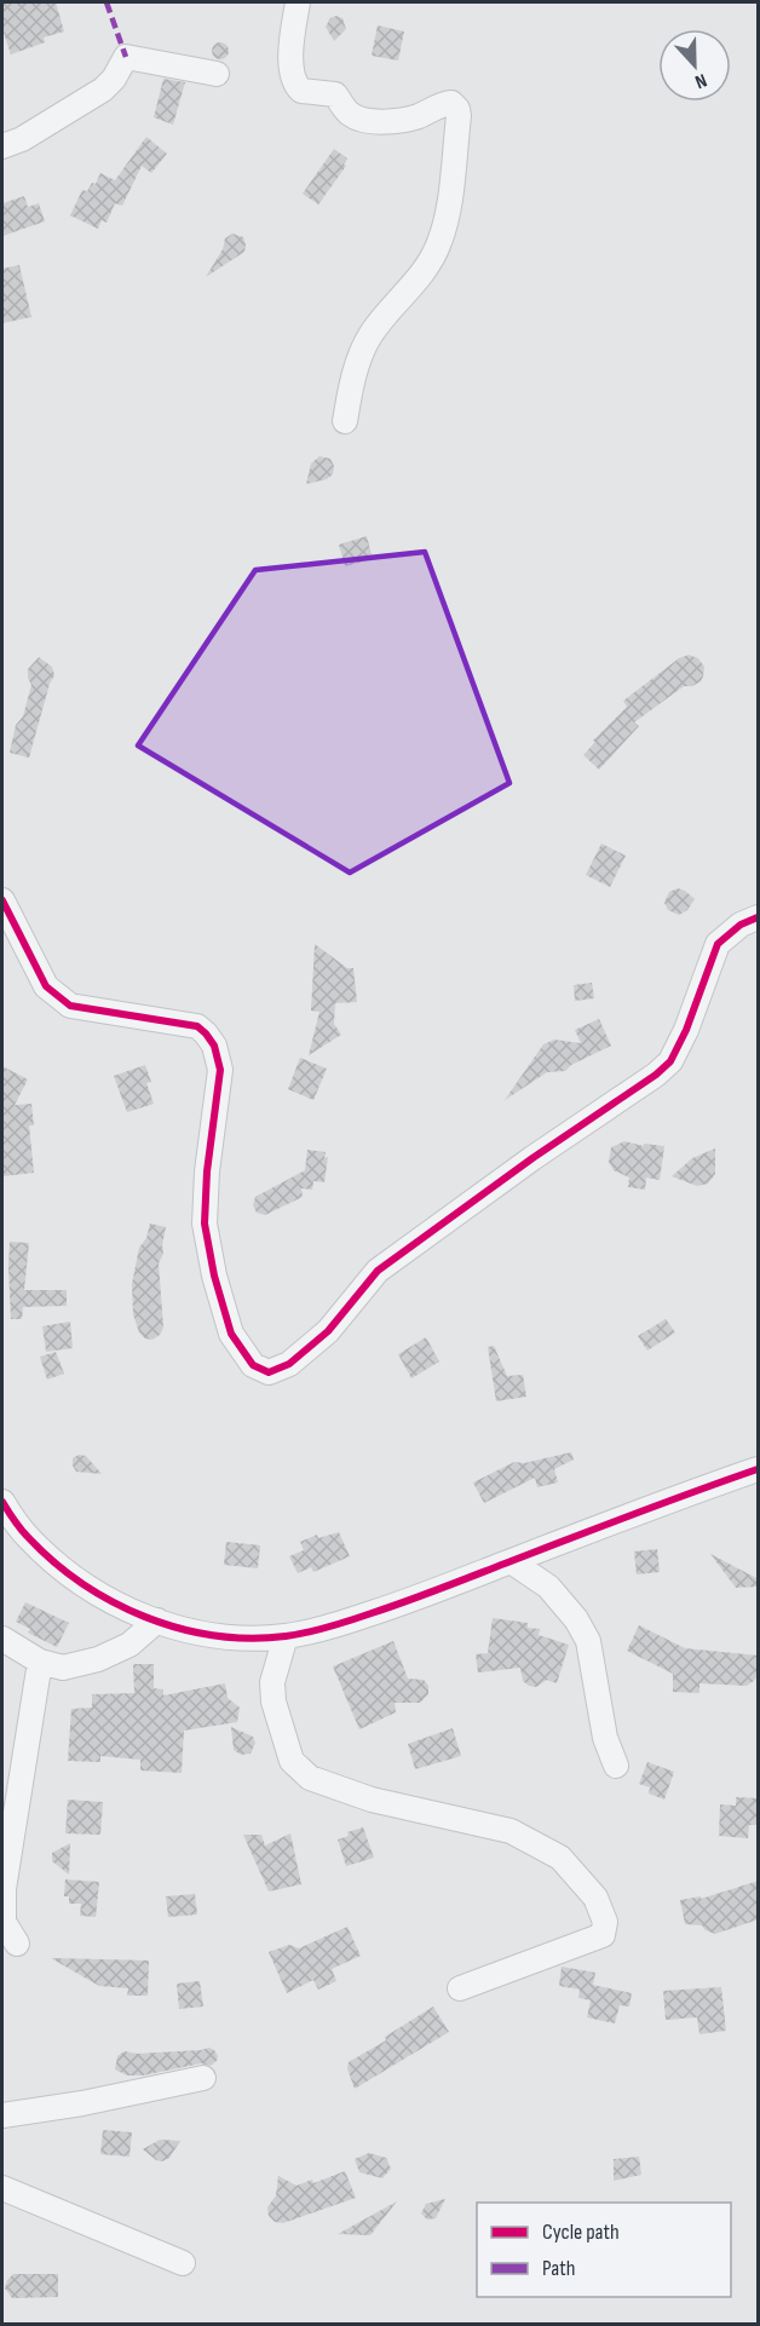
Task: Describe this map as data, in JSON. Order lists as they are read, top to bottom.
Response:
{
  "legend": ["Cycle path", "Path"],
  "north": "bottom"
}
